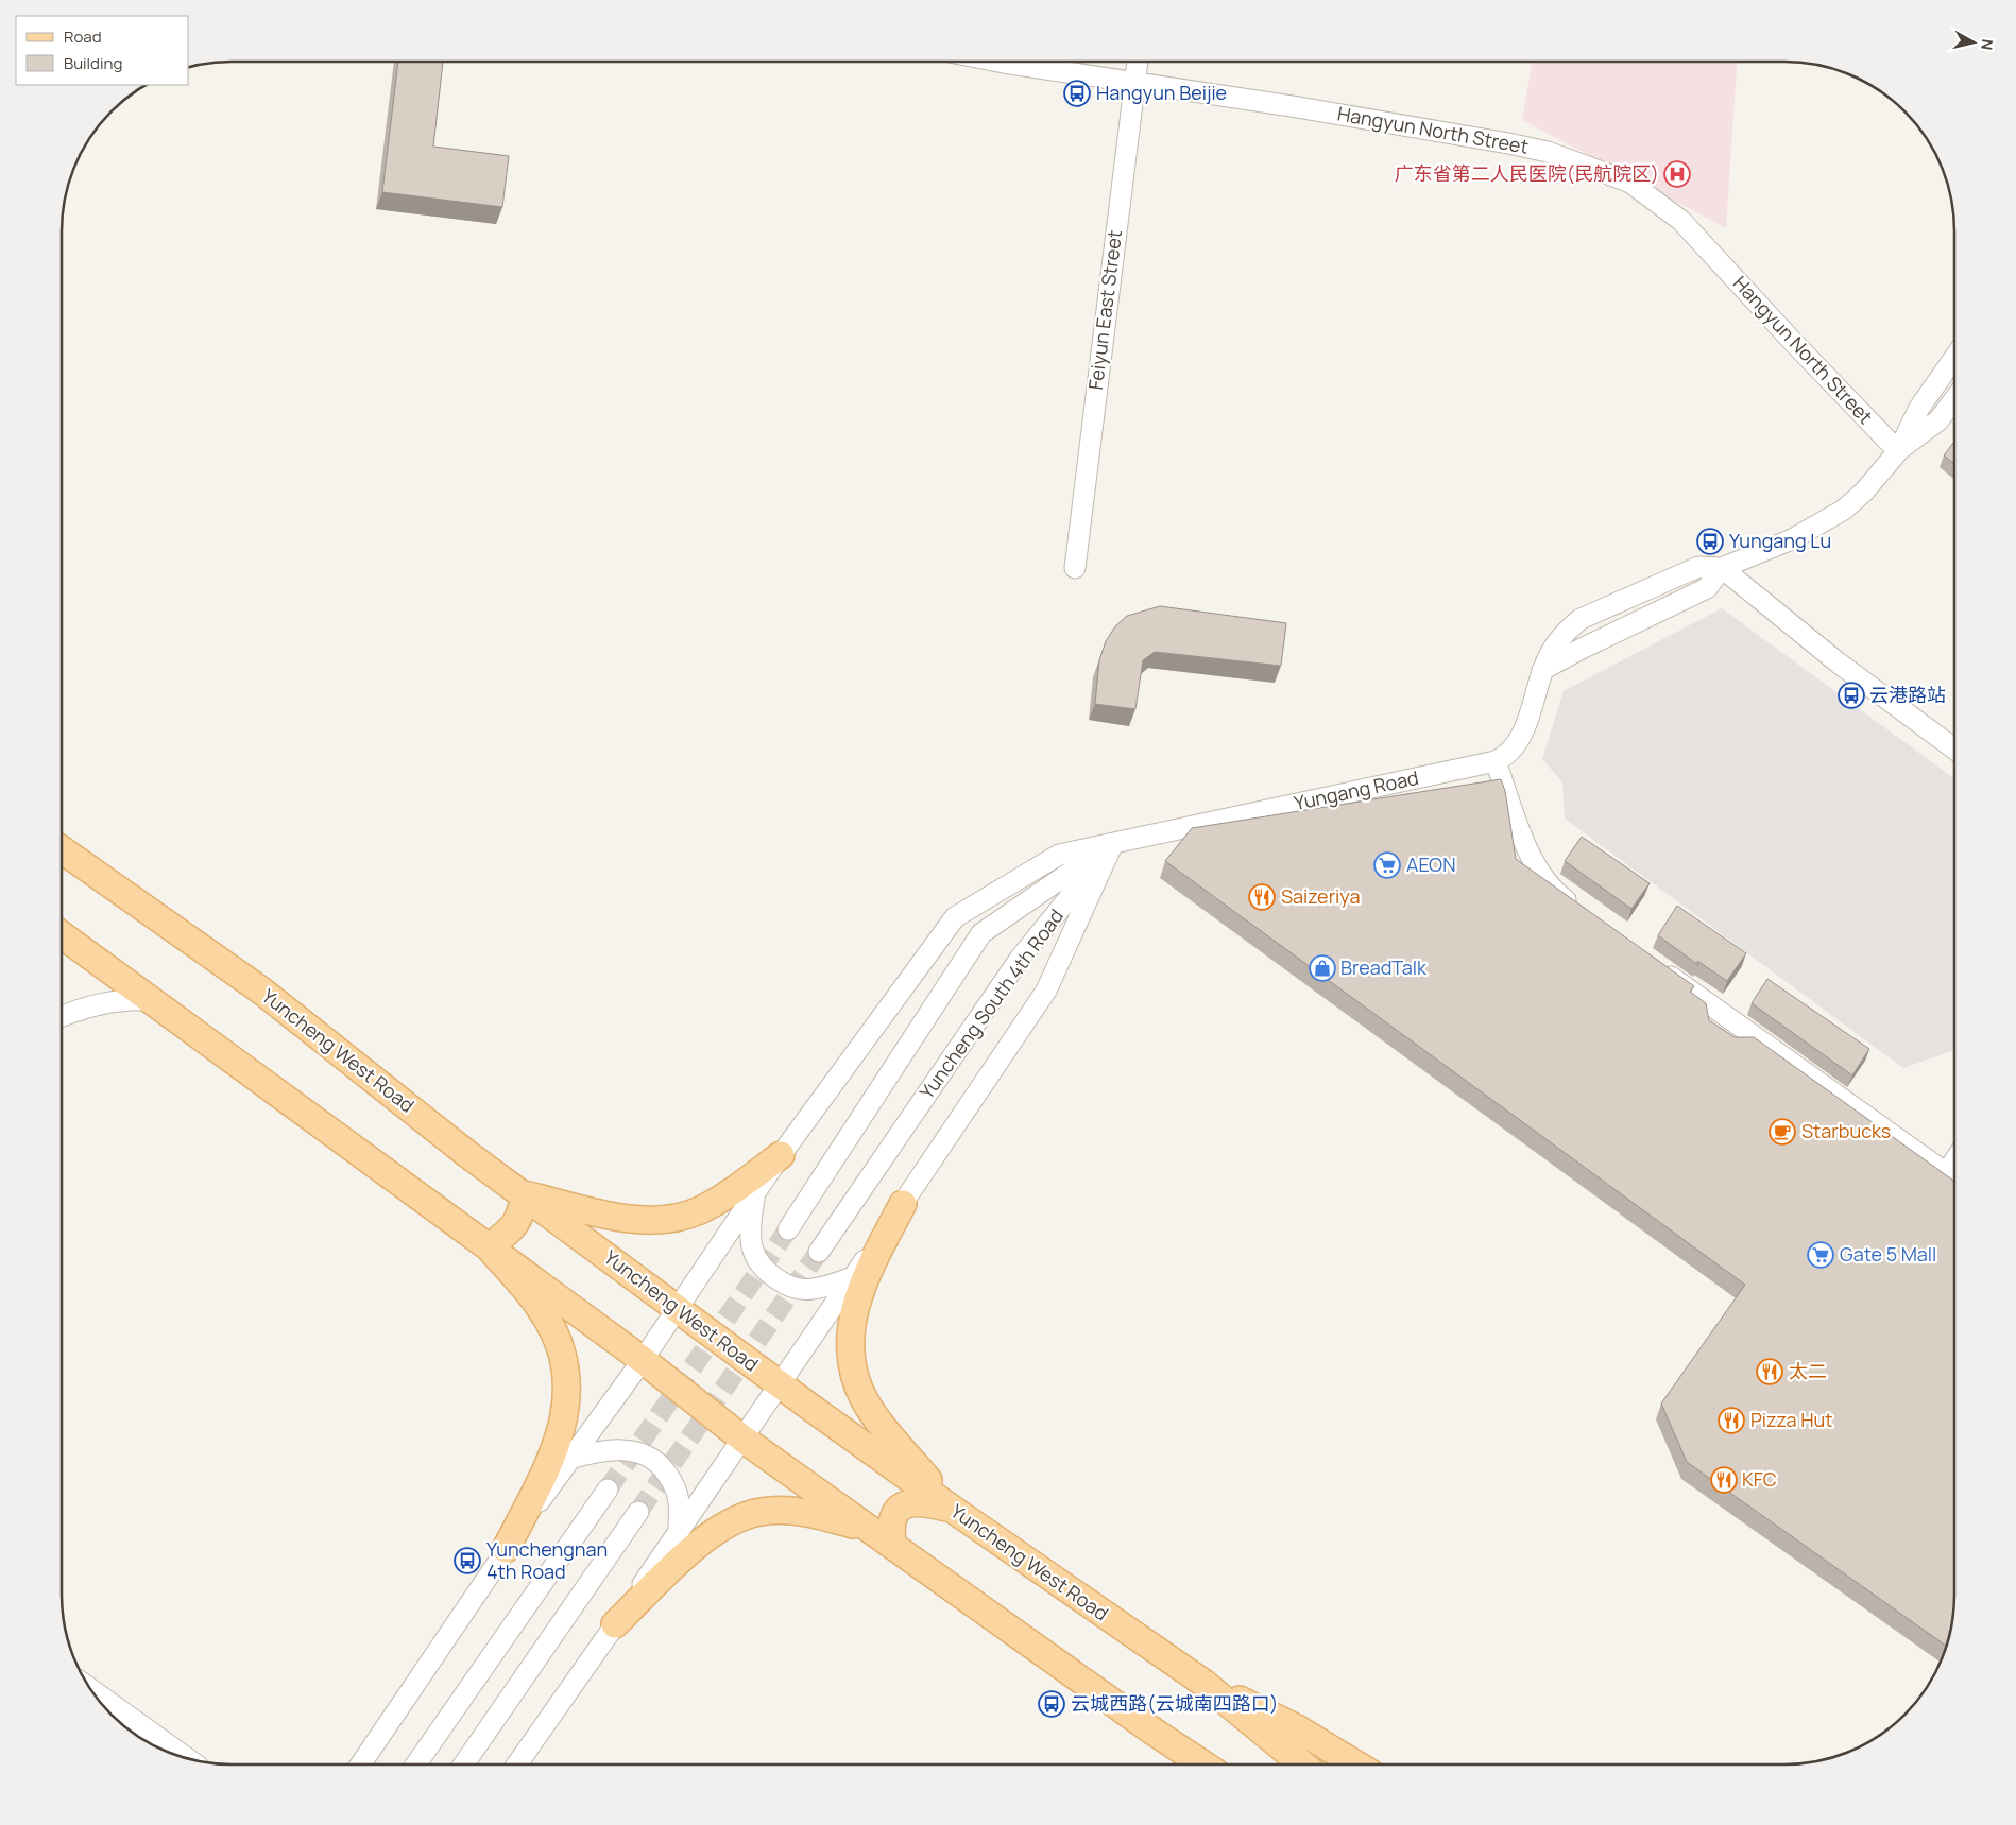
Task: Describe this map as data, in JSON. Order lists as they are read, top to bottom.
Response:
{
  "streets": {
    "main road": ["Yuncheng West Road"],
    "street": [
      "Hangyun North Street",
      "Feiyun East Street",
      "Yungang Road",
      "Yuncheng South 4th Road"
    ]
  },
  "crossings": [
    ["Hangyun North Street", "Feiyun East Street"],
    ["Hangyun North Street", "Yungang Road"],
    ["Yungang Road", "Yuncheng South 4th Road"],
    ["Yungang Road", "Yuncheng West Road"]
  ],
  "places": {
    "bus stop": [
      "Hangyun Beijie",
      "Yungang Lu",
      "云港路站",
      "Yunchengnan 4th Road",
      "云城西路(云城南四路口)"
    ],
    "hospital": ["广东省第二人民医院(民航院区)"],
    "supermarket": ["AEON", "Gate 5 Mall"],
    "restaurant": [
      "Saizeriya",
      "太二",
      "Pizza Hut",
      "KFC"
    ],
    "shop": ["BreadTalk"],
    "cafe": ["Starbucks"]
  },
  "legend": ["Road", "Building"],
  "north": "right"
}
